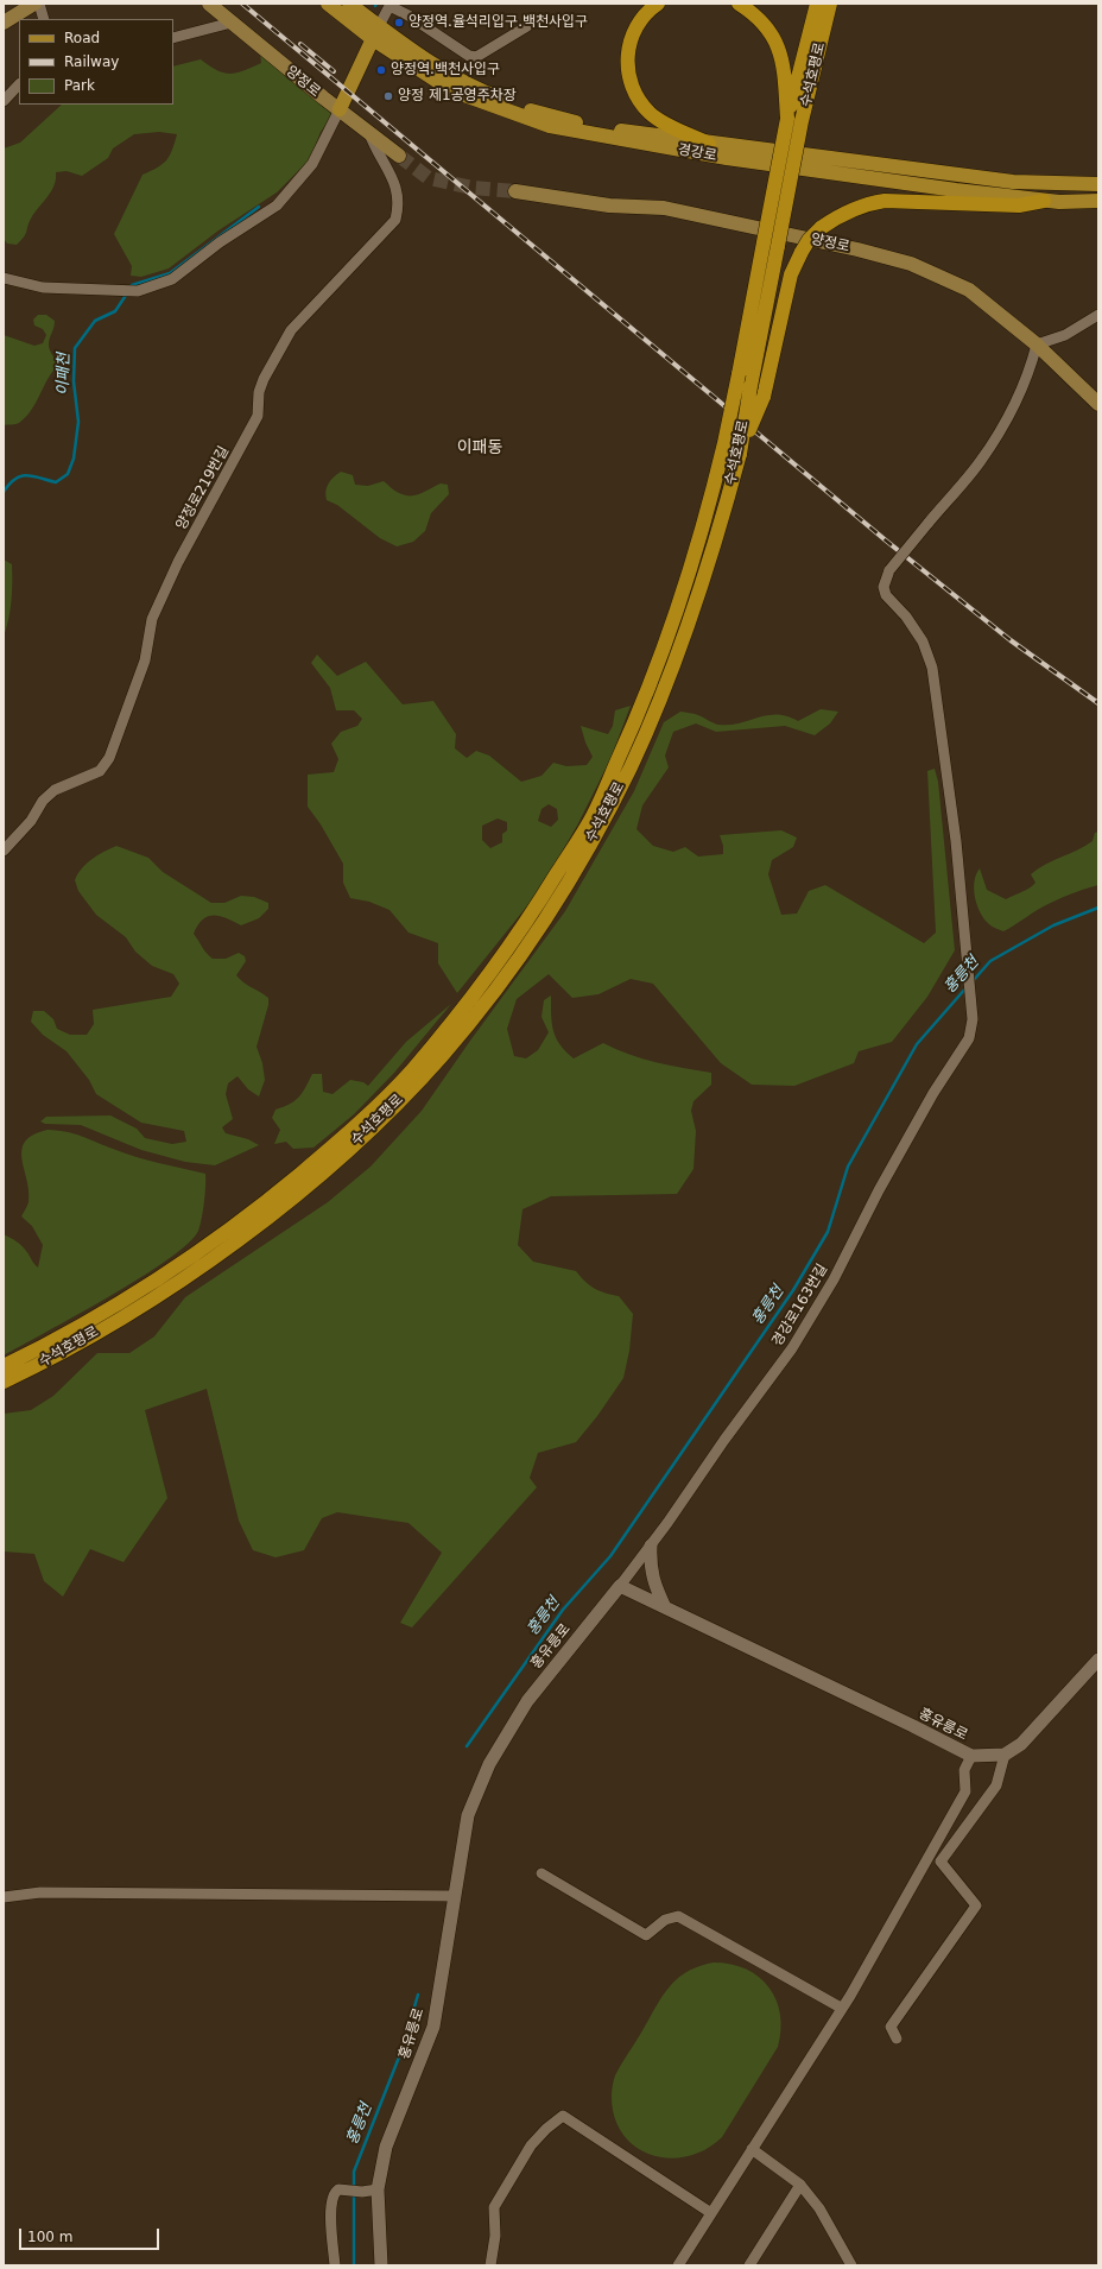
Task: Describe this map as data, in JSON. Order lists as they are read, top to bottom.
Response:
{
  "streets": {
    "highway": ["수석호평로"],
    "main road": ["양정로", "경강로"],
    "street": ["양정로219번길", "경강로163번길", "홍유릉로"]
  },
  "crossings": [
    ["양정로", "양정로219번길"],
    ["양정로", "경강로163번길"],
    ["경강로163번길", "홍유릉로"]
  ],
  "districts": ["이패동"],
  "water": ["이패천", "홍릉천"],
  "places": ["양정역.율석리입구.백천사입구", "양정역.백천사입구", "양정 제1공영주차장"],
  "legend": ["Road", "Railway", "Park"],
  "scale_bar": "100 m"
}
